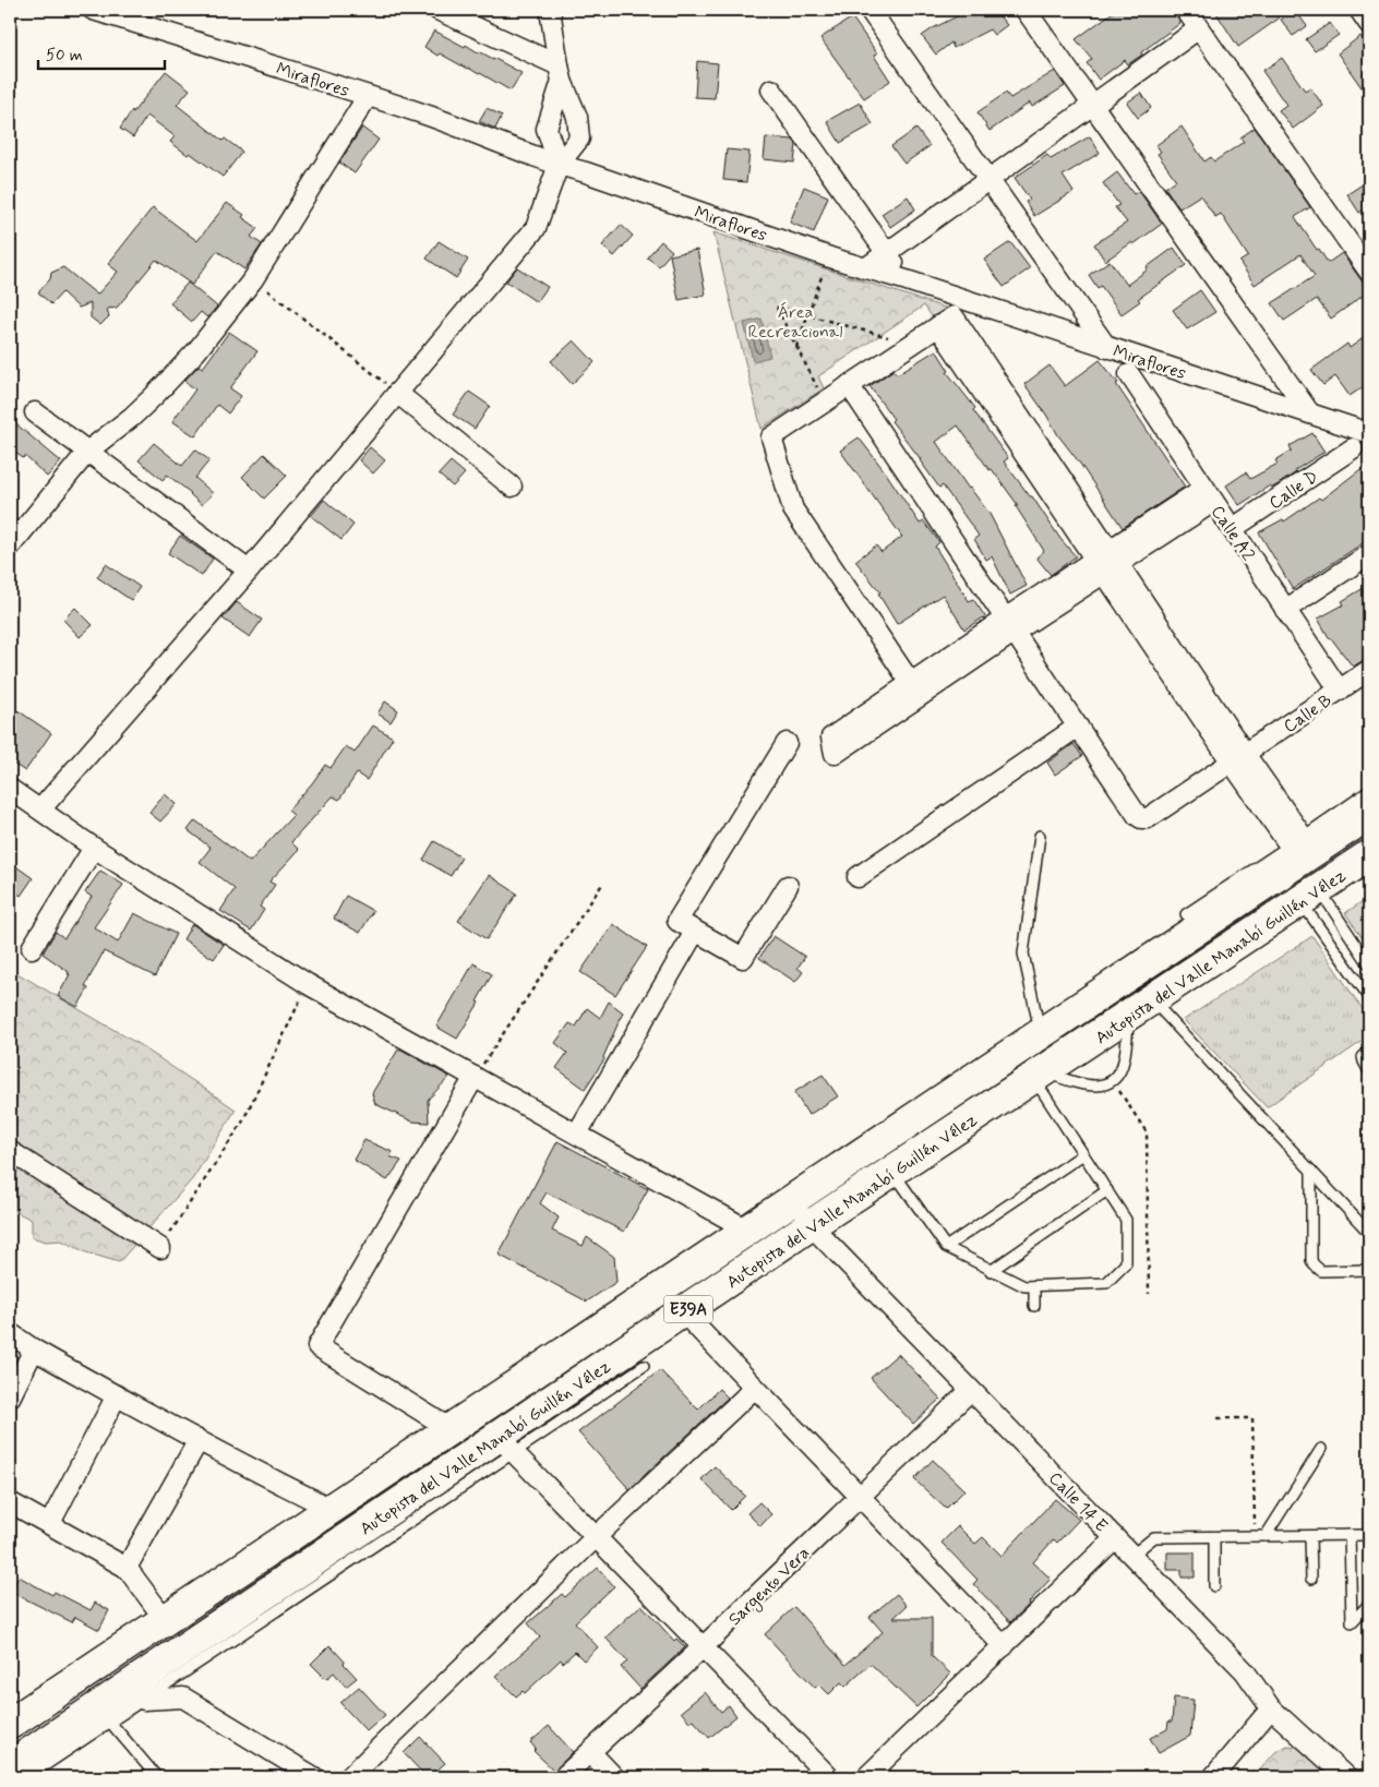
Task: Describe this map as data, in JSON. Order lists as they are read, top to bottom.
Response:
{
  "streets": {
    "main road": ["Autopista del Valle Manabí Guillén Vélez", "E39A"],
    "street": [
      "Miraflores",
      "Calle D",
      "Calle A2",
      "Calle B",
      "Calle 14 E",
      "Sargento Vera"
    ]
  },
  "crossings": [
    ["Calle D", "Calle A2"],
    ["Calle A2", "Calle B"],
    ["Autopista del Valle Manabí Guillén Vélez", "Calle 14 E"],
    ["Calle 14 E", "Sargento Vera"]
  ],
  "parks": ["Área Recreacional"],
  "scale_bar": "50 m"
}
